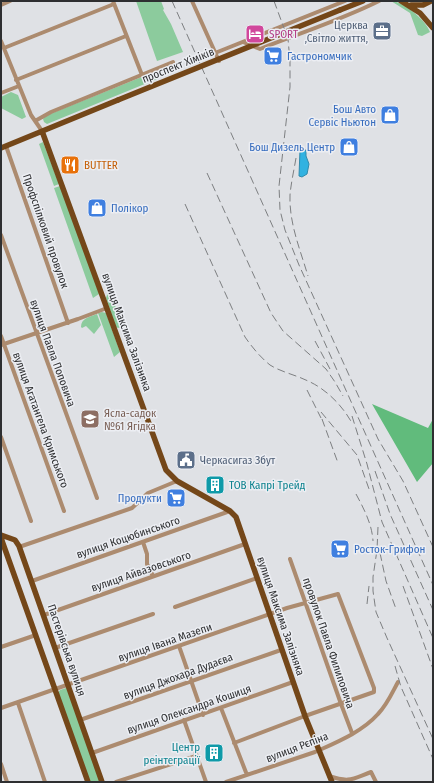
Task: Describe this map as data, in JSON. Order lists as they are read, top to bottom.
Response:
{
  "streets": {
    "main road": ["проспект Хіміків", "вулиця Максима Залізняка", "Пастерівська вулиця"],
    "street": [
      "Профспілковий провулок",
      "вулиця Павла Поповича",
      "вулиця Агатангела Кримського",
      "вулиця Коцюбинського",
      "вулиця Айвазовського",
      "вулиця Івана Мазепи",
      "провулок Павла Филиповича",
      "вулиця Джохара Дудаєва",
      "вулиця Олександра Кошиця",
      "вулиця Рєпіна"
    ]
  },
  "crossings": [
    ["проспект Хіміків", "Профспілковий провулок"],
    ["проспект Хіміків", "вулиця Максима Залізняка"],
    ["вулиця Максима Залізняка", "вулиця Коцюбинського"],
    ["вулиця Максима Залізняка", "вулиця Айвазовського"],
    ["вулиця Максима Залізняка", "вулиця Івана Мазепи"],
    ["вулиця Максима Залізняка", "вулиця Джохара Дудаєва"],
    ["вулиця Максима Залізняка", "вулиця Олександра Кошиця"],
    ["вулиця Максима Залізняка", "вулиця Рєпіна"],
    ["вулиця Коцюбинського", "Пастерівська вулиця"],
    ["вулиця Айвазовського", "Пастерівська вулиця"],
    ["вулиця Івана Мазепи", "провулок Павла Филиповича"],
    ["вулиця Івана Мазепи", "Пастерівська вулиця"],
    ["провулок Павла Филиповича", "вулиця Рєпіна"],
    ["Пастерівська вулиця", "вулиця Джохара Дудаєва"],
    ["Пастерівська вулиця", "вулиця Олександра Кошиця"]
  ],
  "places": {
    "office": ["Церква ,Світло життя,"],
    "hotel": ["SPORT"],
    "supermarket": ["Гастрономчик", "Продукти", "Росток-Грифон"],
    "shop": ["Бош Авто Сервіс Ньютон", "Бош Дизель Центр", "Полікор"],
    "restaurant": ["BUTTER"],
    "school or university": ["Ясла-садок №61 Ягідка"],
    "public building": ["Черкасигаз Збут"],
    "building": ["ТОВ Капрі Трейд", "Центр реінтеграції"]
  }
}
